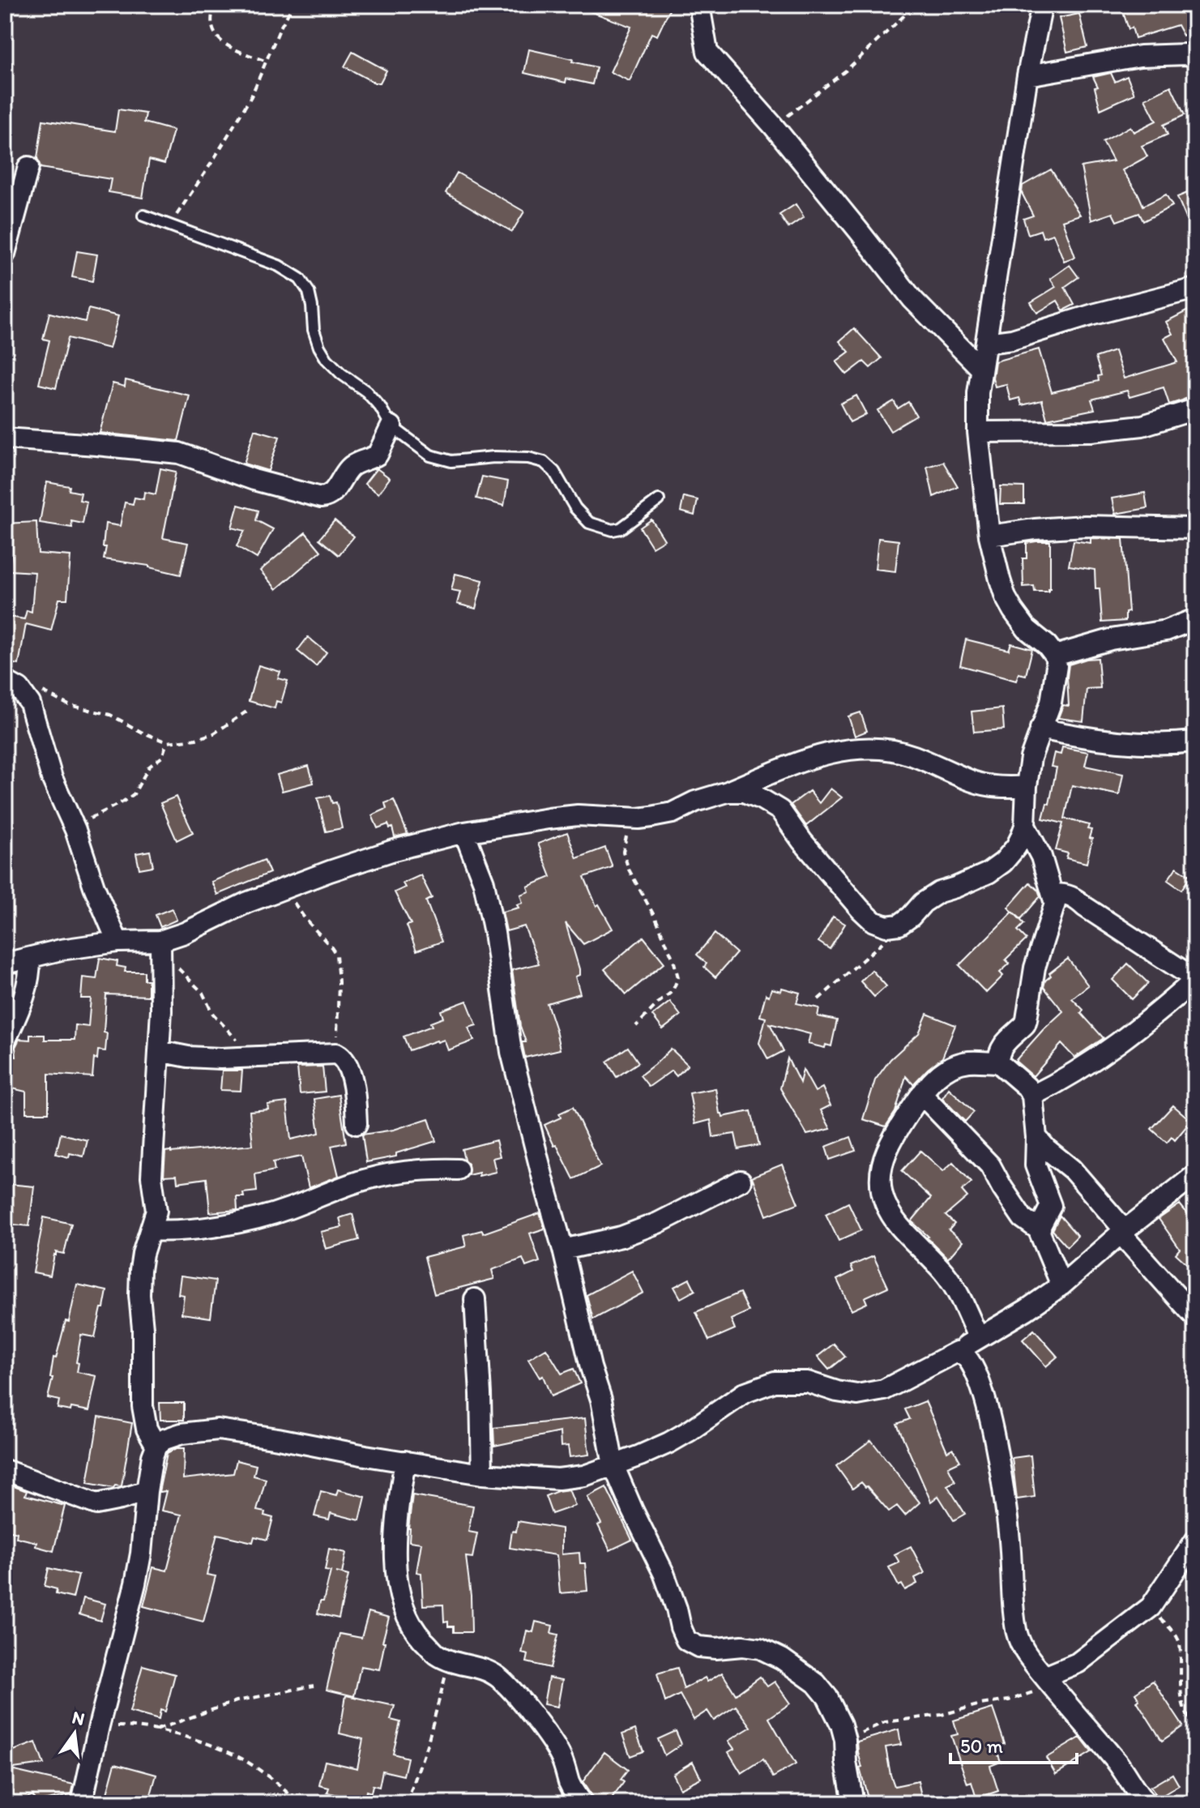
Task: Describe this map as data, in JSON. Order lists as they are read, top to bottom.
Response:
{
  "scale_bar": "50 m",
  "north": "top"
}
